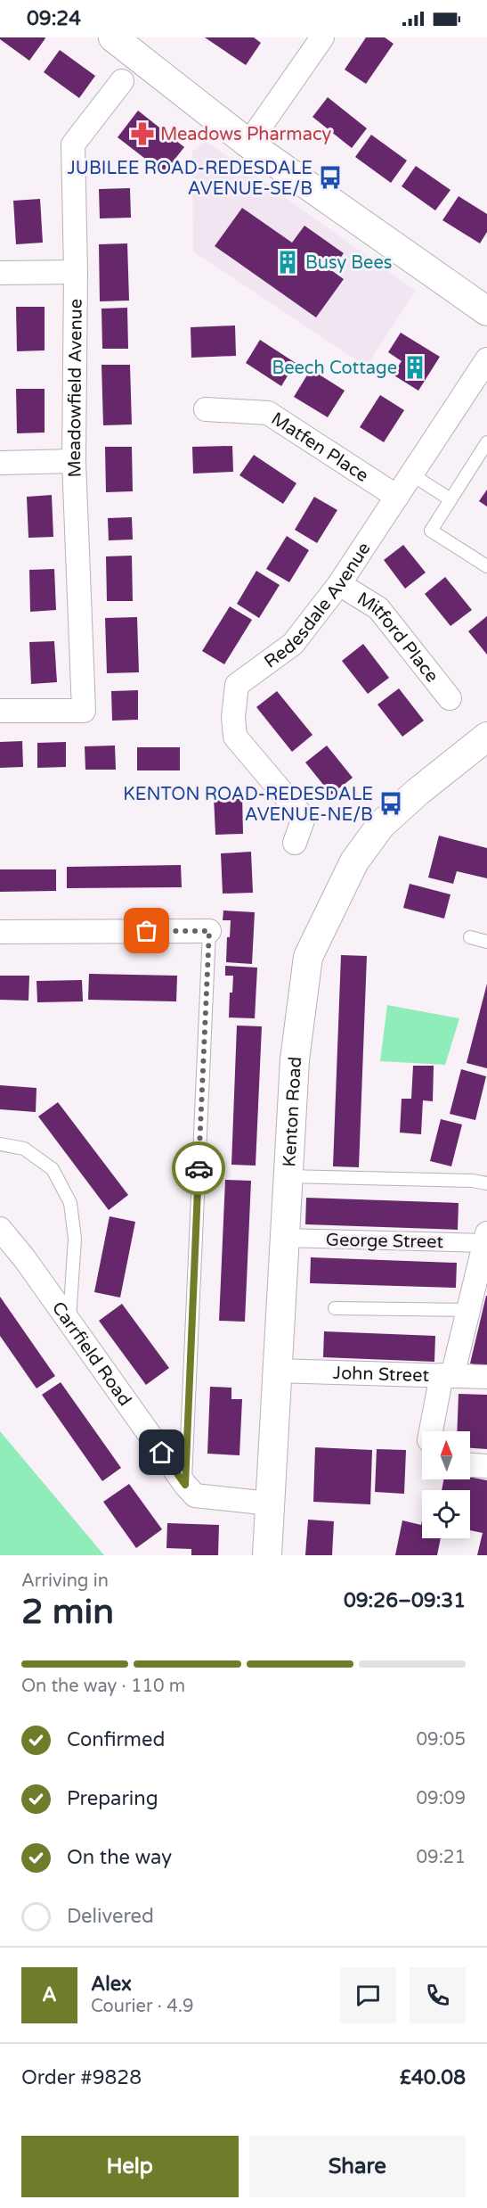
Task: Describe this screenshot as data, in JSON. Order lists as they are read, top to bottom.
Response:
{
  "streets": {
    "street": [
      "Meadowfield Avenue",
      "Matfen Place",
      "Redesdale Avenue",
      "Mitford Place",
      "Kenton Road",
      "George Street",
      "Carrfield Road",
      "John Street"
    ]
  },
  "crossings": [
    ["Matfen Place", "Redesdale Avenue"],
    ["Redesdale Avenue", "Mitford Place"],
    ["Kenton Road", "George Street"],
    ["Kenton Road", "Carrfield Road"],
    ["Kenton Road", "John Street"]
  ],
  "places": {
    "pharmacy": ["Meadows Pharmacy"],
    "bus stop": ["JUBILEE ROAD-REDESDALE AVENUE-SE/B", "KENTON ROAD-REDESDALE AVENUE-NE/B"],
    "building": ["Busy Bees", "Beech Cottage"]
  },
  "north": "top",
  "page": {
    "status": "09:24",
    "heading": ["2 min", "Arriving in", "09:26–09:31"],
    "panel": [
      "Alex",
      "Courier · 4.9",
      "Order #9828",
      "£40.08"
    ],
    "bar": "On the way · 110 m",
    "list": [
      ["Confirmed", "09:05"],
      ["Preparing", "09:09"],
      ["On the way", "09:21"],
      "Delivered"
    ],
    "round": "A",
    "buttons": ["Help", "Share"]
  }
}
